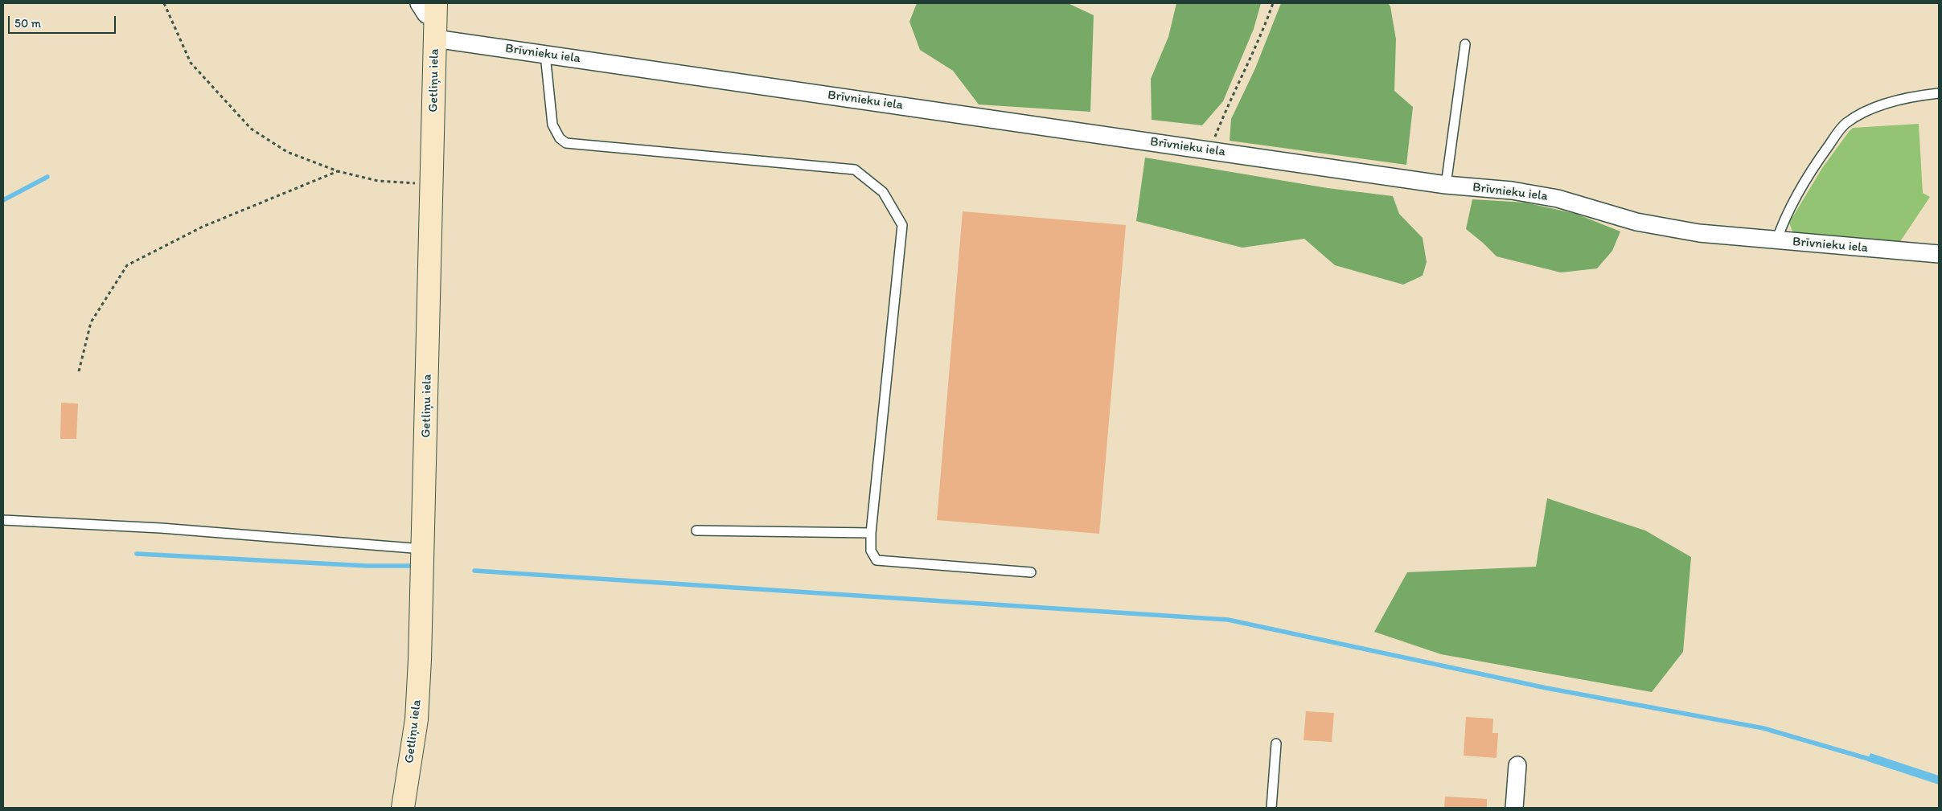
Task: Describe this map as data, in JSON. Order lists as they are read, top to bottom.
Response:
{
  "streets": {
    "street": ["Brīvnieku iela", "Getliņu iela"]
  },
  "crossings": [
    ["Brīvnieku iela", "Getliņu iela"]
  ],
  "scale_bar": "50 m"
}
